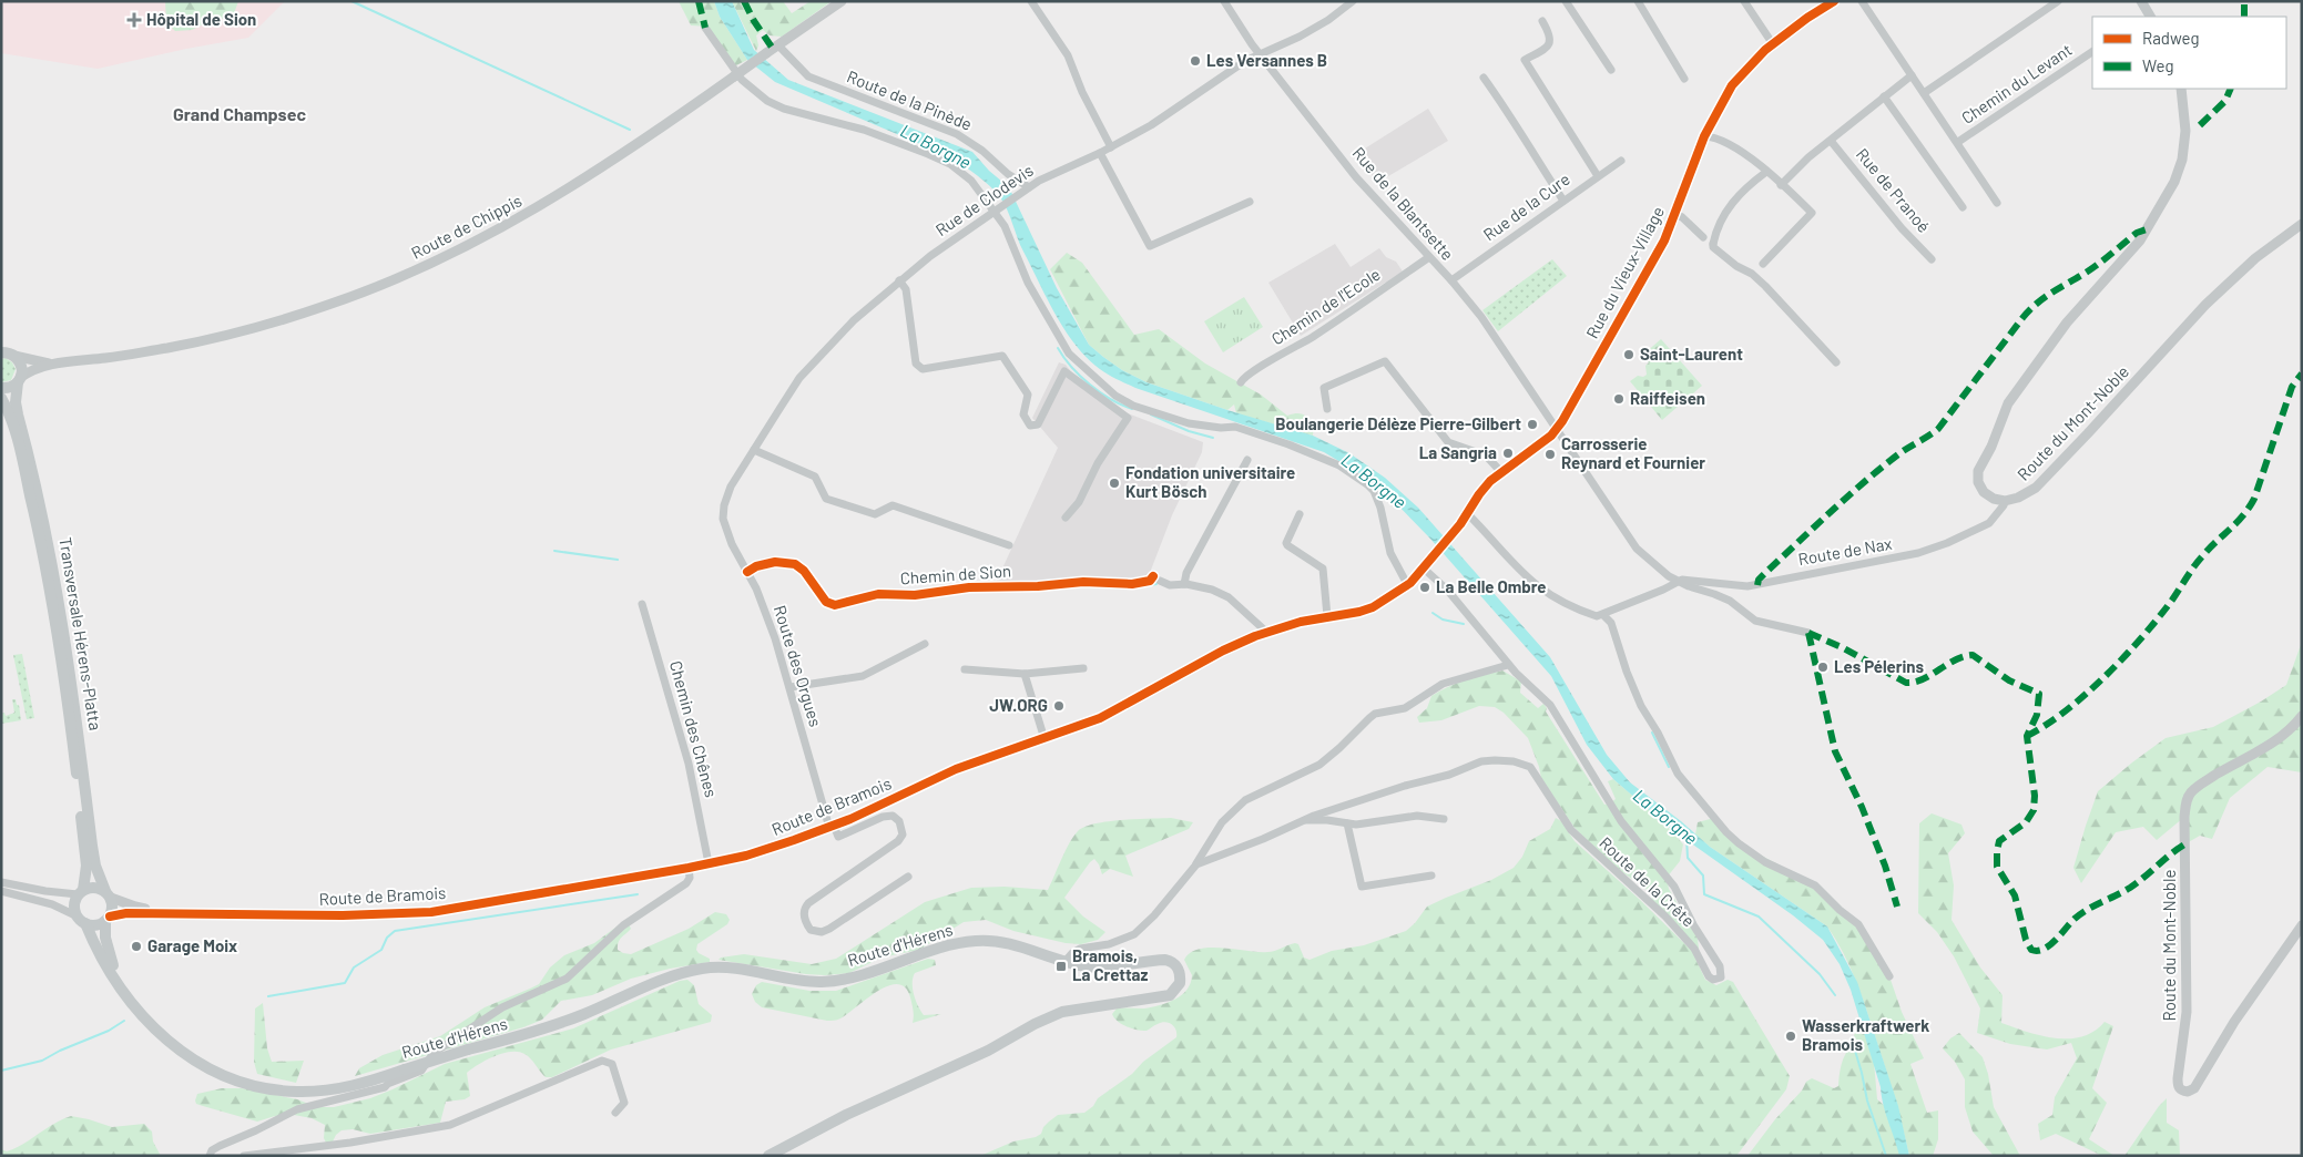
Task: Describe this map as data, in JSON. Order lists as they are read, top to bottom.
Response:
{
  "streets": {
    "main road": ["Transversale Hérens-Platta", "Route d'Hérens"],
    "street": [
      "Chemin du Levant",
      "Route de la Pinède",
      "Rue de Pranoé",
      "Rue de Clodevis",
      "Rue de la Blantsette",
      "Rue de la Cure",
      "Route de Chippis",
      "Rue du Vieux-Village",
      "Chemin de l'Ecole",
      "Route du Mont-Noble",
      "Route de Nax",
      "Route des Orgues",
      "Chemin des Chênes",
      "Route de Bramois",
      "Route de la Crête"
    ],
    "cycle path": ["Chemin de Sion"]
  },
  "crossings": [
    ["Route de la Pinède", "Rue de Clodevis"],
    ["Route de la Pinède", "Route de Chippis"],
    ["Rue de Clodevis", "Rue de la Blantsette"],
    ["Rue de Clodevis", "Route des Orgues"],
    ["Rue de la Blantsette", "Rue de la Cure"],
    ["Rue de la Blantsette", "Rue du Vieux-Village"],
    ["Rue de la Blantsette", "Chemin de l'Ecole"],
    ["Rue de la Blantsette", "Route de Nax"],
    ["Route de Chippis", "Transversale Hérens-Platta"],
    ["Rue du Vieux-Village", "Route de Bramois"],
    ["Transversale Hérens-Platta", "Route de Bramois"],
    ["Transversale Hérens-Platta", "Route d'Hérens"],
    ["Route des Orgues", "Route de Bramois"],
    ["Chemin des Chênes", "Route de Bramois"],
    ["Route de Bramois", "Route de la Crête"],
    ["Route de Bramois", "Route d'Hérens"]
  ],
  "districts": ["Grand Champsec"],
  "water": ["La Borgne"],
  "places": {
    "health": ["Hôpital de Sion"],
    "other": [
      "Les Versannes B",
      "Saint-Laurent",
      "Raiffeisen",
      "Boulangerie Délèze Pierre-Gilbert",
      "La Sangria",
      "Carrosserie Reynard et Fournier",
      "Fondation universitaire Kurt Bösch",
      "La Belle Ombre",
      "Les Pélerins",
      "JW.ORG",
      "Garage Moix",
      "Wasserkraftwerk Bramois"
    ],
    "transit": ["Bramois, La Crettaz"]
  },
  "legend": ["Radweg", "Weg"]
}
